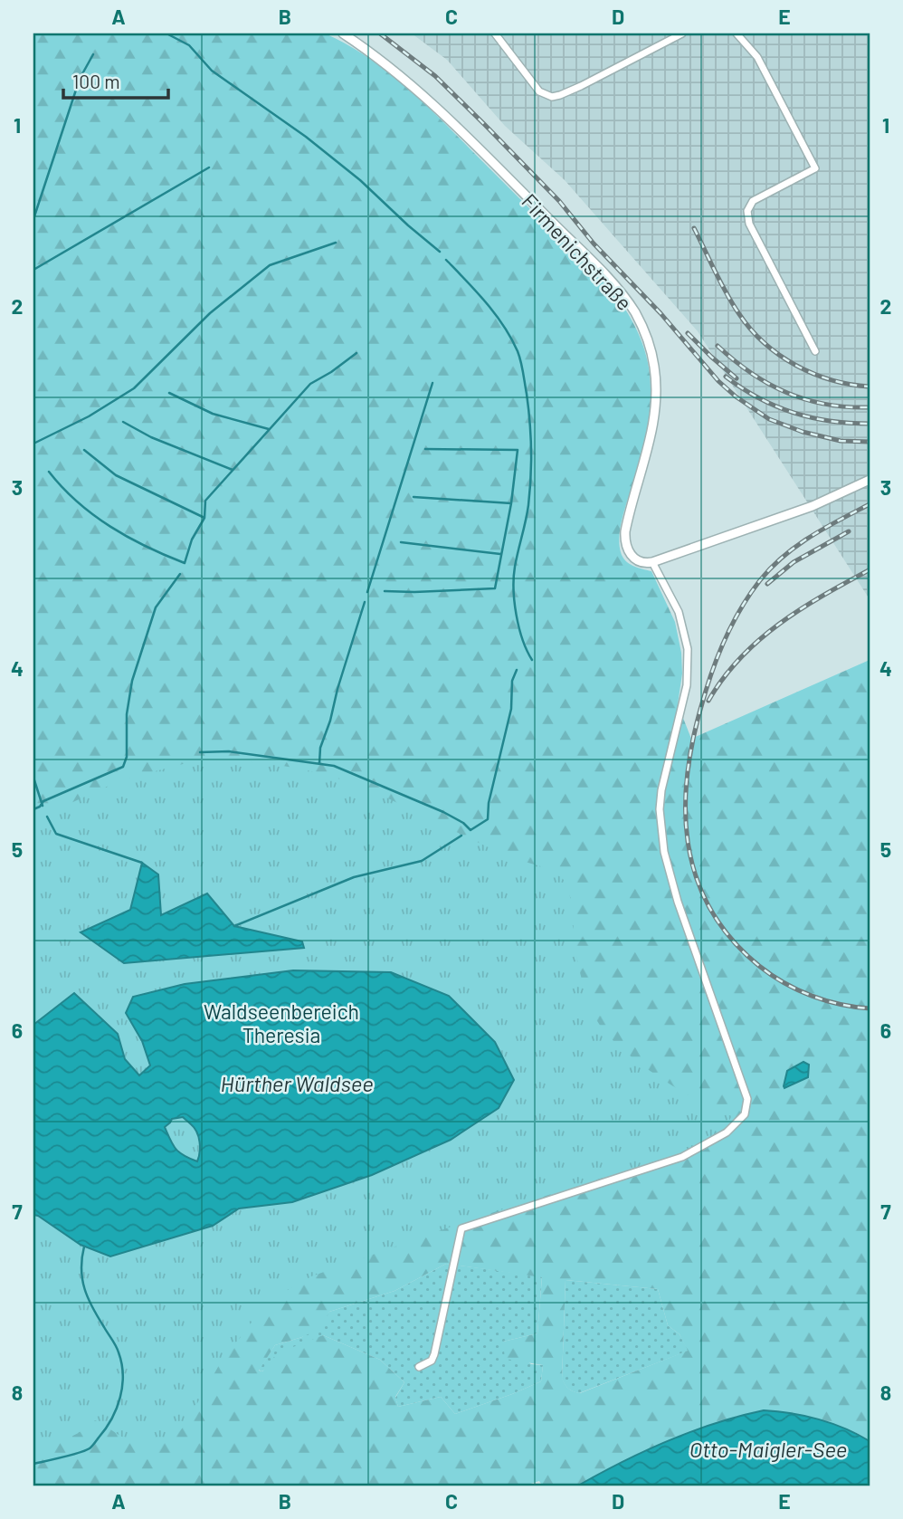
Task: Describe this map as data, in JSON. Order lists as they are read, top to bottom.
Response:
{
  "streets": {
    "street": ["Firmenichstraße"]
  },
  "water": ["Hürther Waldsee", "Otto-Maigler-See"],
  "parks": ["Waldseenbereich Theresia"],
  "scale_bar": "100 m",
  "grid": {
    "columns": [
      "A",
      "B",
      "C",
      "D",
      "E"
    ],
    "rows": [
      "1",
      "2",
      "3",
      "4",
      "5",
      "6",
      "7",
      "8"
    ]
  }
}
